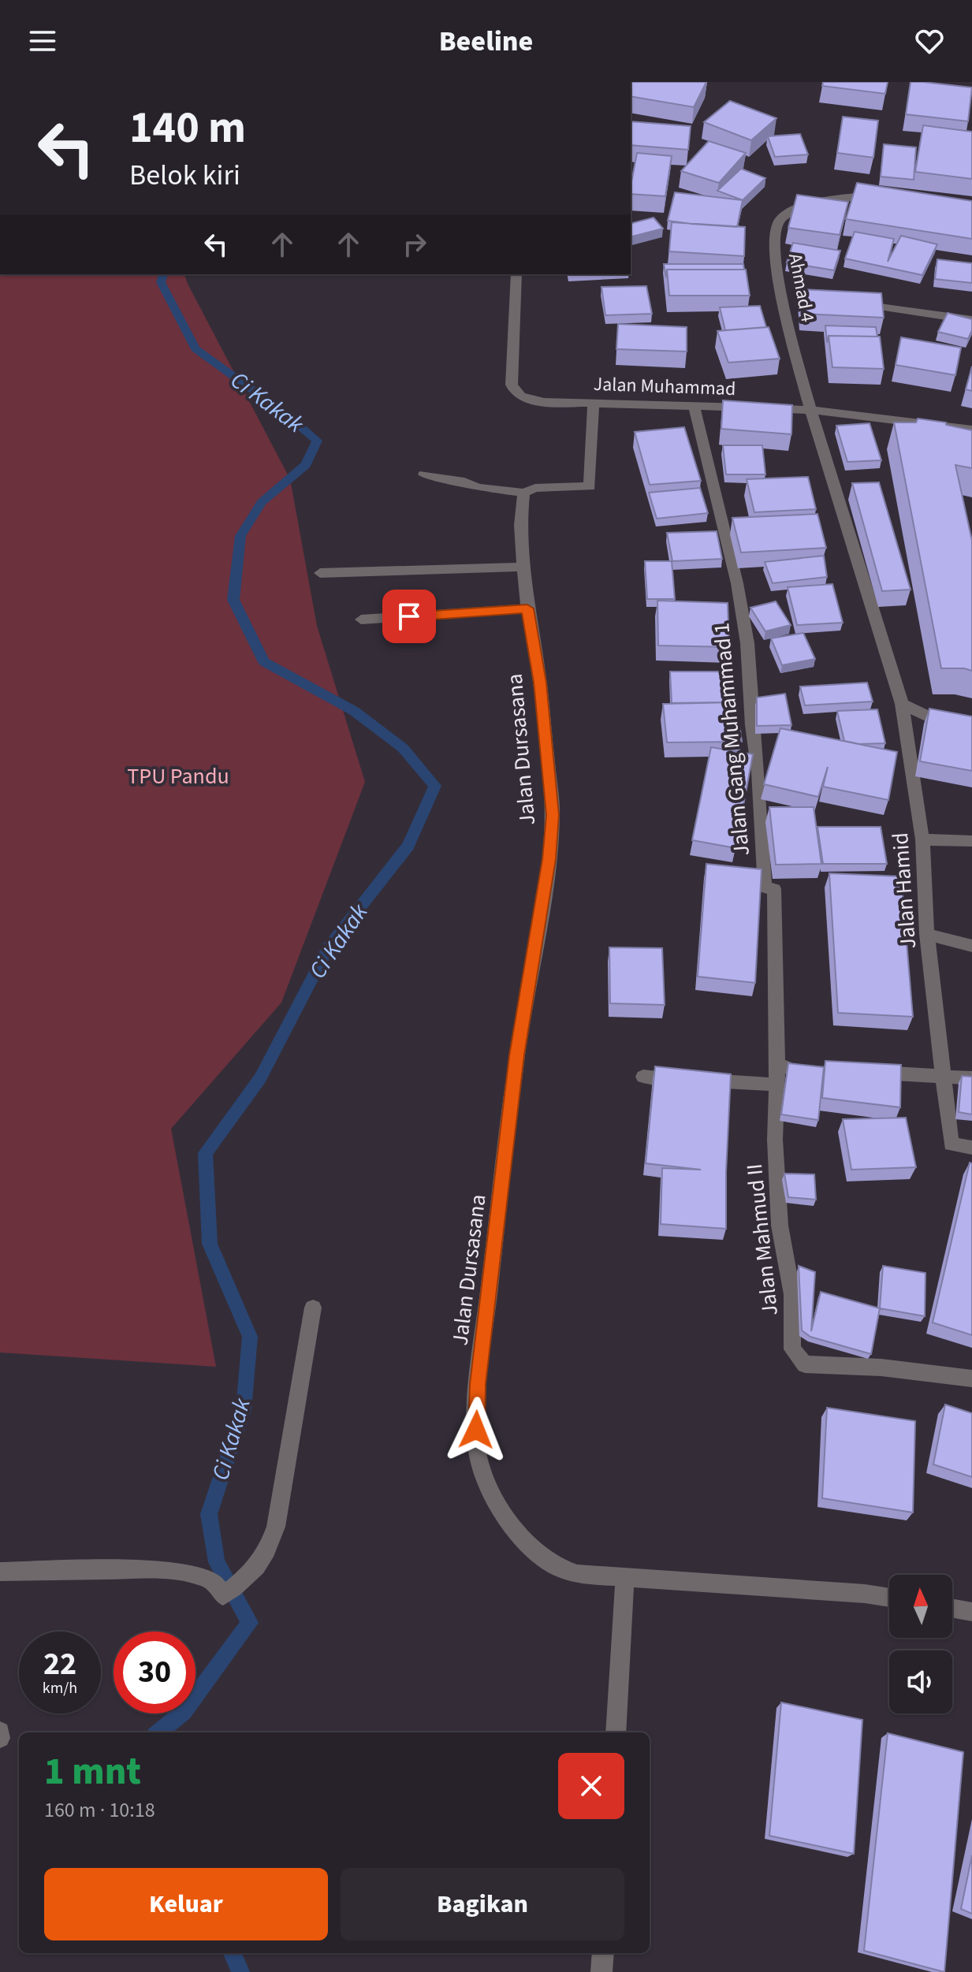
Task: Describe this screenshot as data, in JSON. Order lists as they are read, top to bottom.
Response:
{
  "streets": {
    "street": [
      "Ahmad 4",
      "Jalan Muhammad",
      "Jalan Gang Muhammad 1",
      "Jalan Dursasana",
      "Jalan Hamid",
      "Jalan Mahmud II"
    ]
  },
  "crossings": [
    ["Ahmad 4", "Jalan Muhammad"],
    ["Ahmad 4", "Jalan Hamid"],
    ["Jalan Muhammad", "Jalan Gang Muhammad 1"],
    ["Jalan Muhammad", "Jalan Hamid"],
    ["Jalan Gang Muhammad 1", "Jalan Mahmud II"]
  ],
  "water": ["Ci Kakak"],
  "parks": ["TPU Pandu"],
  "north": "top",
  "page": {
    "header": "Beeline",
    "turn": ["140 m", "Belok kiri"],
    "speed": "22 km/h",
    "limit": "30",
    "heading": ["1 mnt", "160 m · 10:18"],
    "buttons": ["Keluar", "Bagikan"]
  }
}
